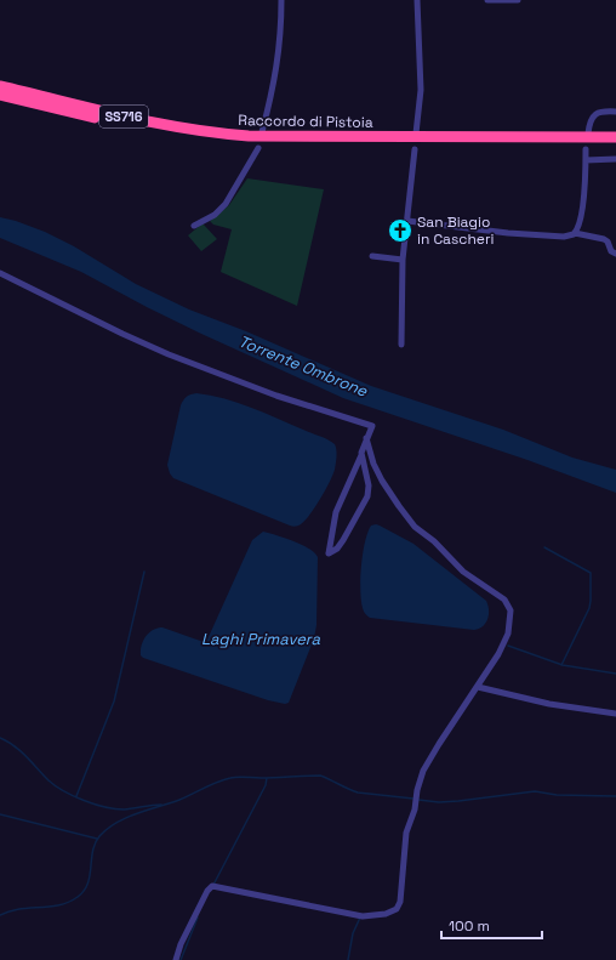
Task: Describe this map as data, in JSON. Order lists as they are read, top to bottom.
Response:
{
  "streets": {
    "highway": ["SS716", "Raccordo di Pistoia"]
  },
  "water": ["Torrente Ombrone", "Laghi Primavera"],
  "places": {
    "church": ["San Biagio in Cascheri"]
  },
  "scale_bar": "100 m"
}
